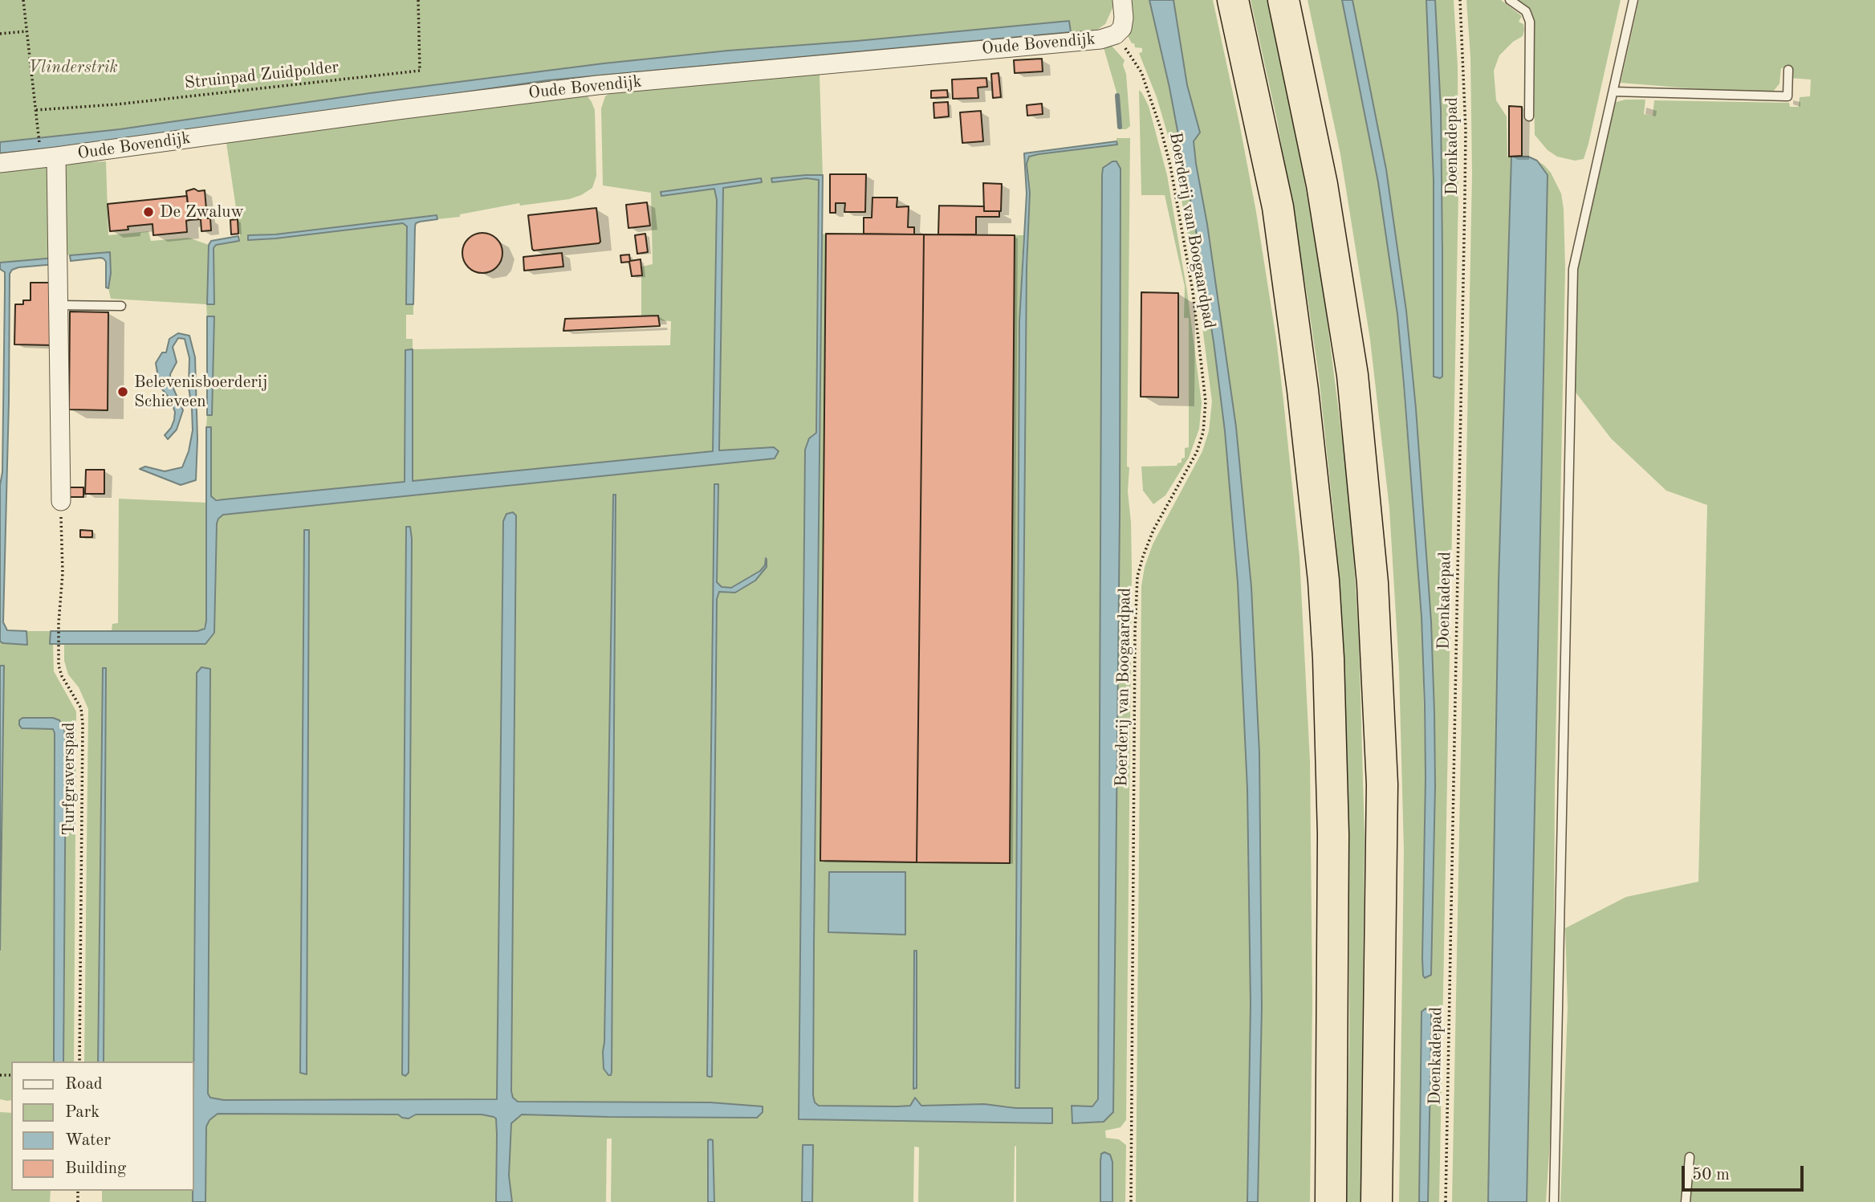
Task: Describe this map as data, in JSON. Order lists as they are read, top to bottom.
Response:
{
  "streets": {
    "street": ["Oude Bovendijk"],
    "path": [
      "Struinpad Zuidpolder",
      "Doenkadepad",
      "Boerderij van Boogaardpad",
      "Turfgraverspad"
    ]
  },
  "crossings": [
    ["Oude Bovendijk", "Boerderij van Boogaardpad"],
    ["Oude Bovendijk", "Turfgraverspad"]
  ],
  "parks": ["Vlinderstrik"],
  "places": ["De Zwaluw", "Belevenisboerderij Schieveen"],
  "legend": [
    "Road",
    "Park",
    "Water",
    "Building"
  ],
  "scale_bar": "50 m"
}
